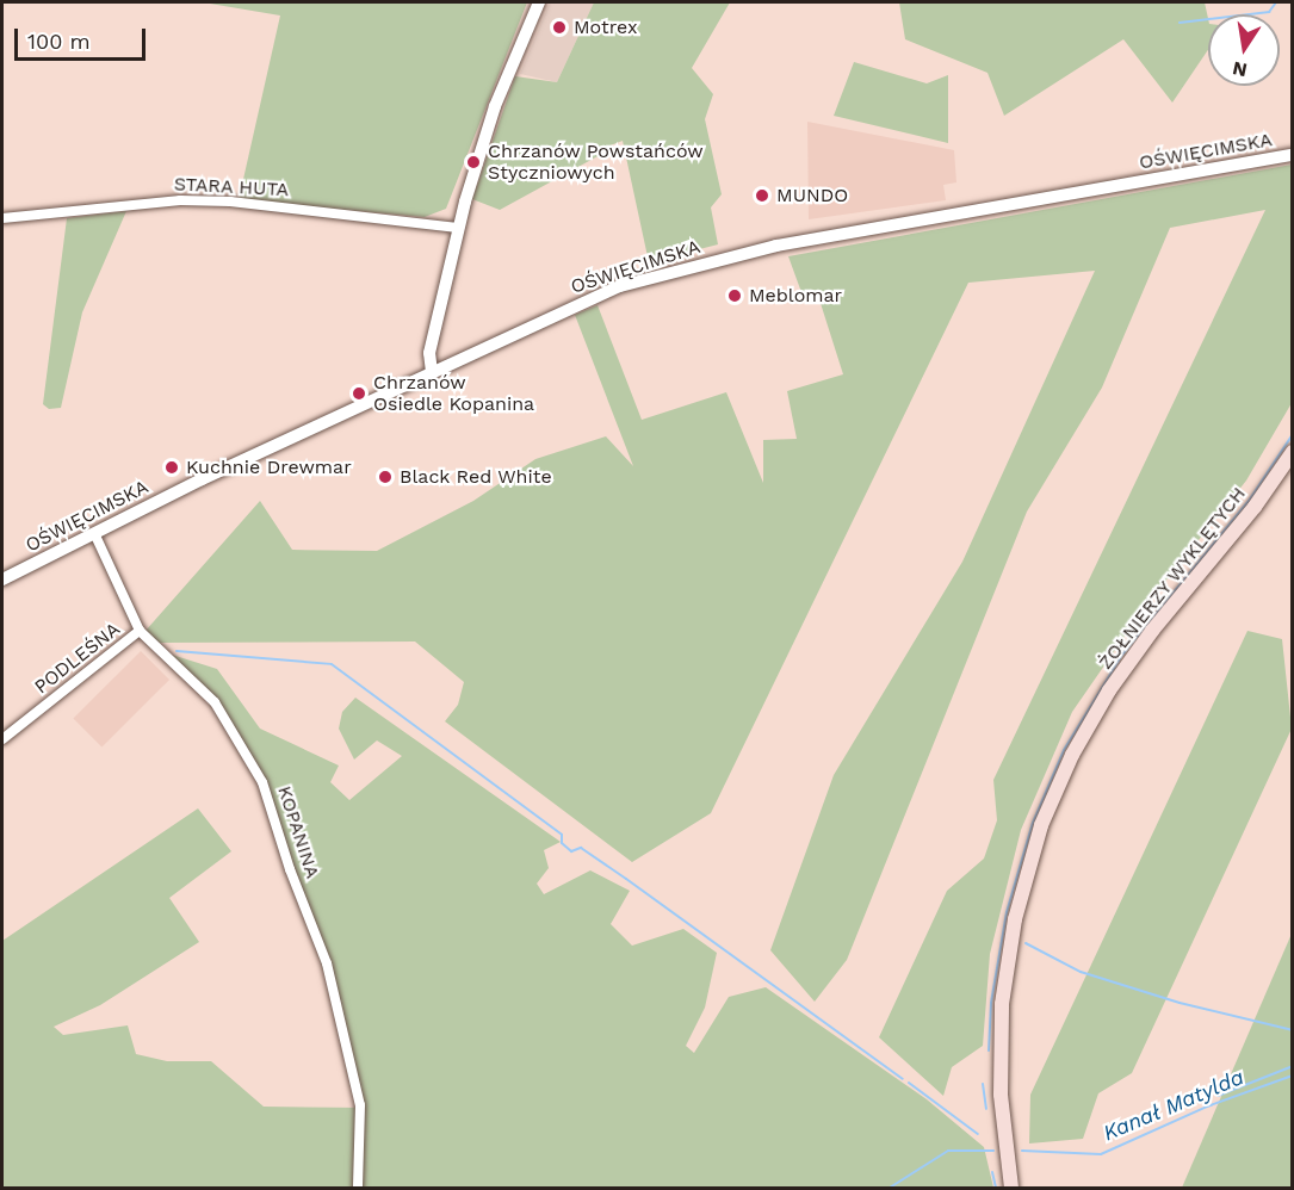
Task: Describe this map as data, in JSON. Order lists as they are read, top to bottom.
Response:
{
  "streets": {
    "main road": ["ŻOŁNIERZY WYKLĘTYCH"],
    "street": [
      "OŚWIĘCIMSKA",
      "STARA HUTA",
      "PODLEŚNA",
      "KOPANINA"
    ]
  },
  "crossings": [
    ["OŚWIĘCIMSKA", "KOPANINA"],
    ["PODLEŚNA", "KOPANINA"]
  ],
  "water": ["Kanał Matylda"],
  "places": [
    "Motrex",
    "Chrzanów Powstańców Styczniowych",
    "MUNDO",
    "Meblomar",
    "Chrzanów Osiedle Kopanina",
    "Kuchnie Drewmar",
    "Black Red White"
  ],
  "scale_bar": "100 m",
  "north": "bottom"
}
